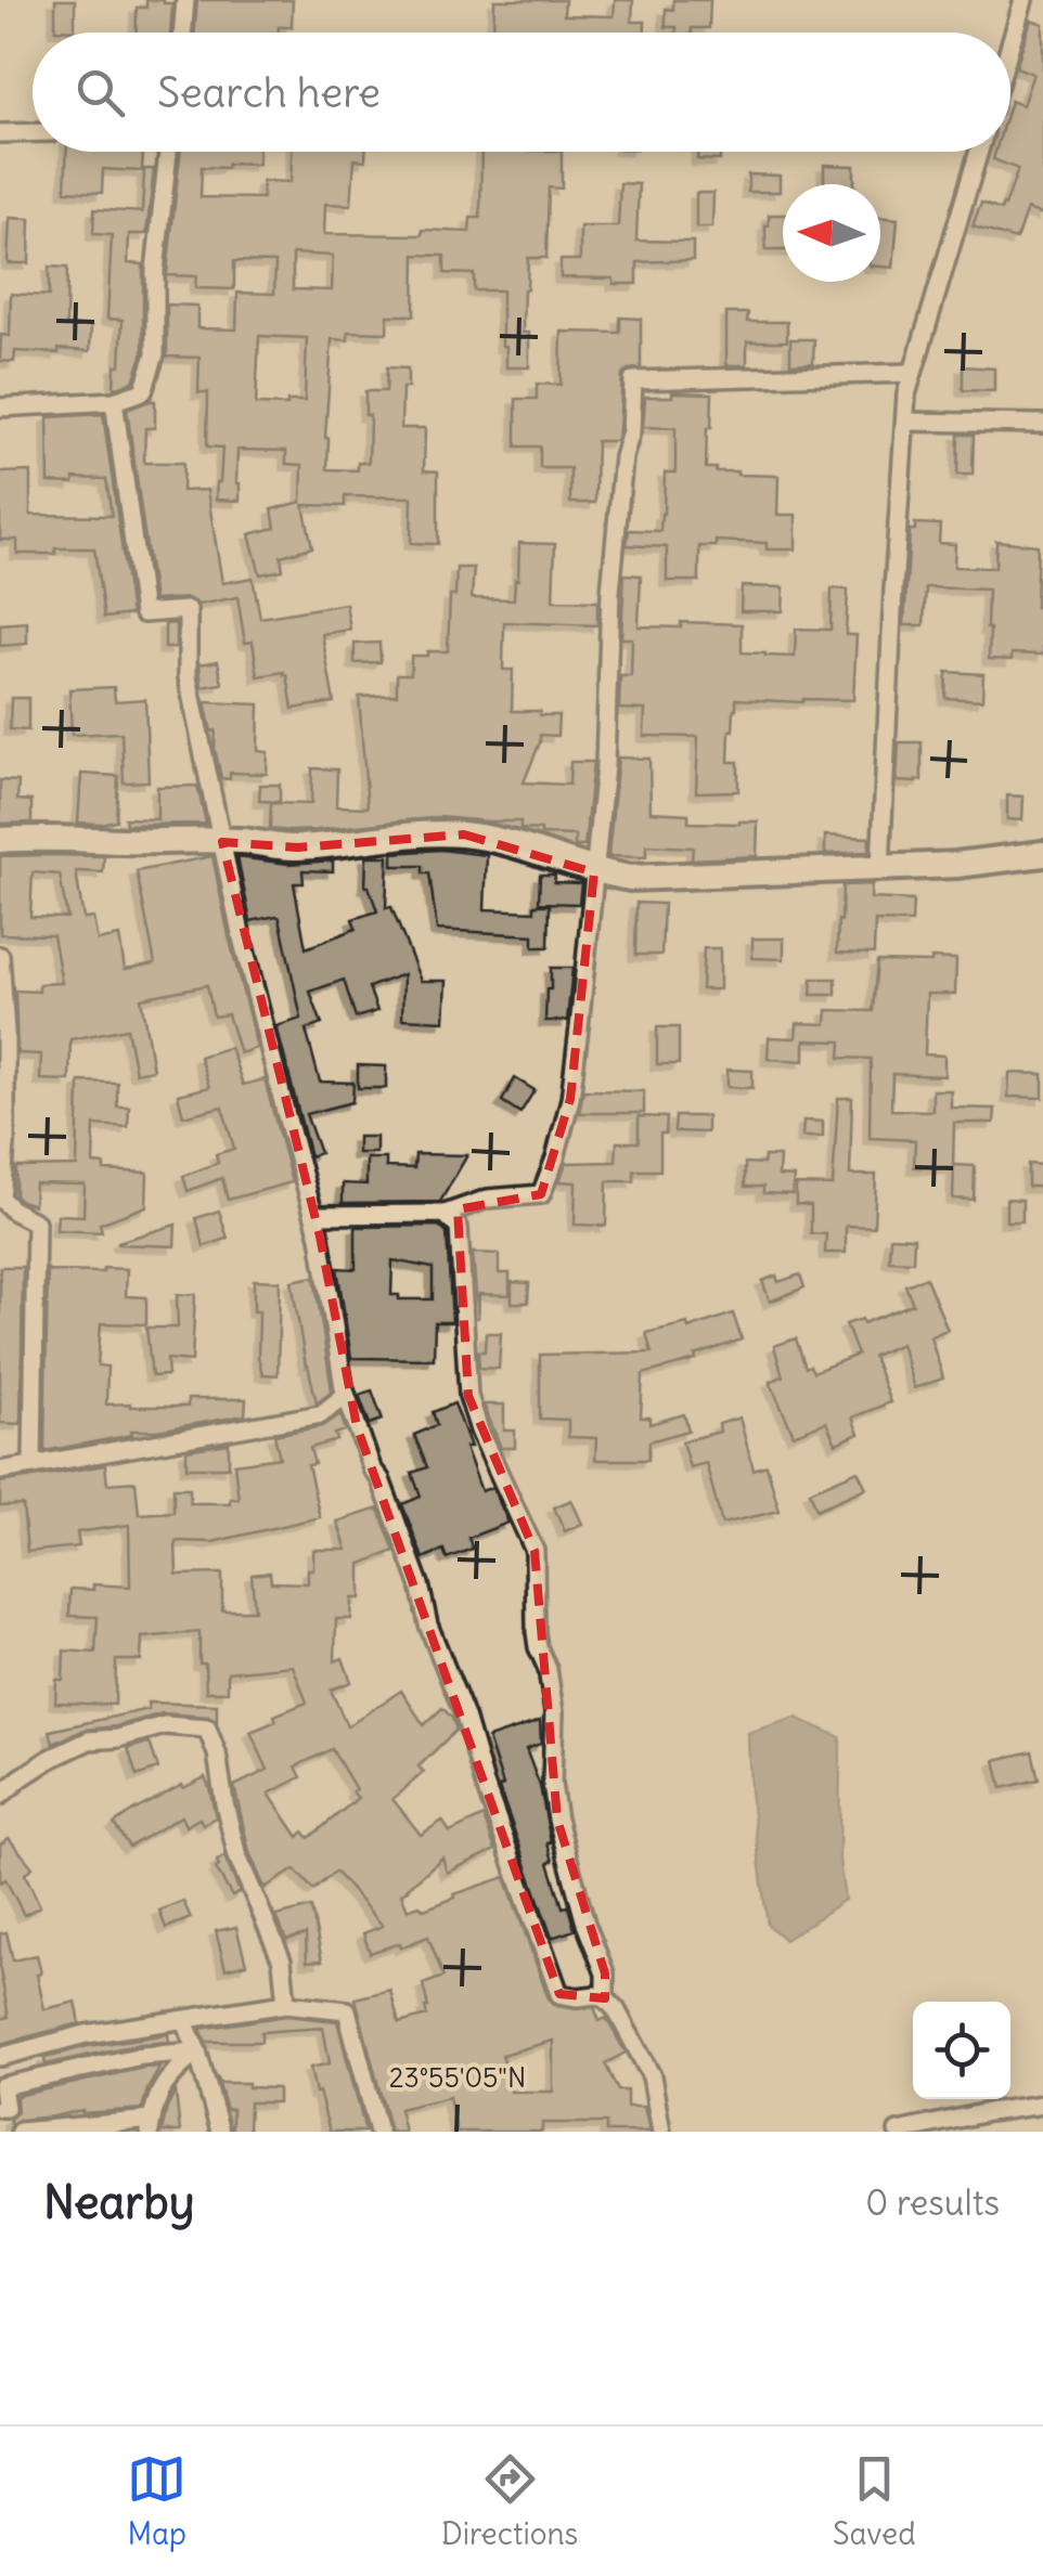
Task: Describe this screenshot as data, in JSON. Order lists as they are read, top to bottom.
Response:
{
  "north": "left",
  "page": {
    "search": "Search here",
    "heading": ["Nearby", "0 results"],
    "nav": ["Map", "Directions", "Saved"]
  },
  "coordinates": ["23°55'05\"N"]
}
